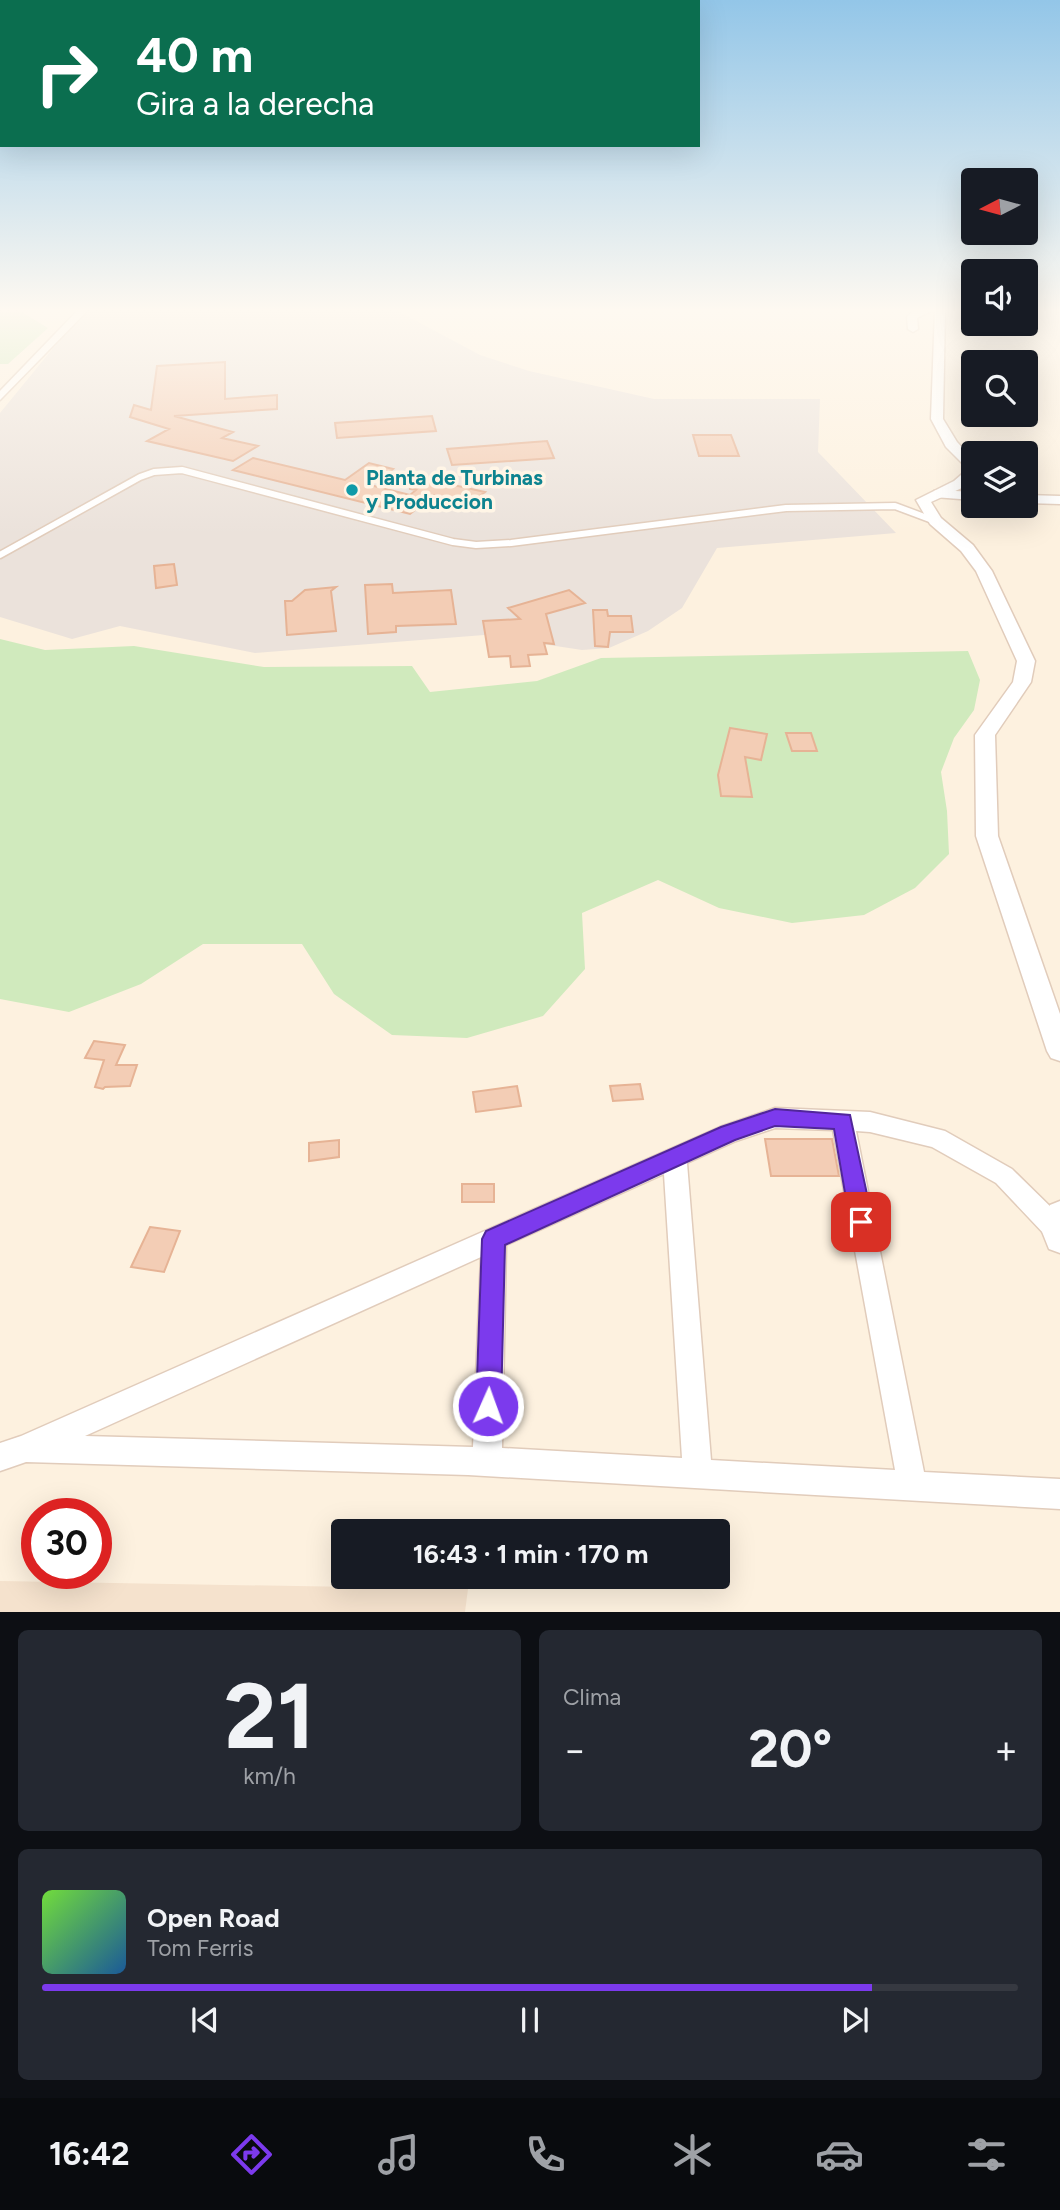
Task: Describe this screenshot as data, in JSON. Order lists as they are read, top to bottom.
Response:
{
  "places": ["Planta de Turbinas y Produccion"],
  "north": "left",
  "page": {
    "turn": ["40 m", "Gira a la derecha"],
    "limit": "30",
    "trip": "16:43 · 1 min · 170 m",
    "tile": [
      ["21", "km/h"],
      "Clima"
    ],
    "heat": ["−", "20°", "+"],
    "song": ["Open Road", "Tom Ferris"],
    "tabs": "16:42"
  }
}
